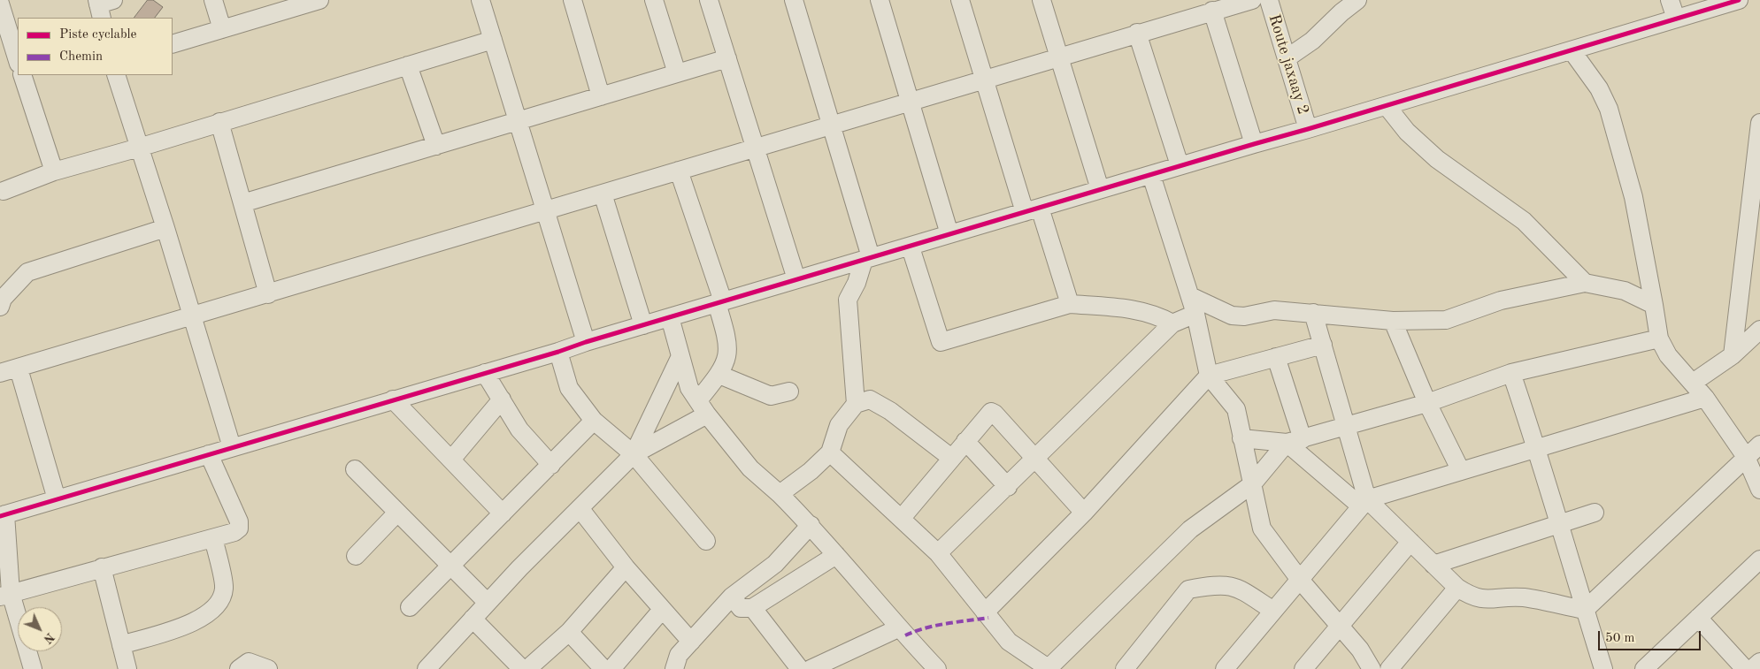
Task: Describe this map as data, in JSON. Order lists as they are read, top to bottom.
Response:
{
  "streets": {
    "street": ["Route jaxaay 2"]
  },
  "legend": ["Piste cyclable", "Chemin"],
  "scale_bar": "50 m",
  "north": "bottom right"
}
